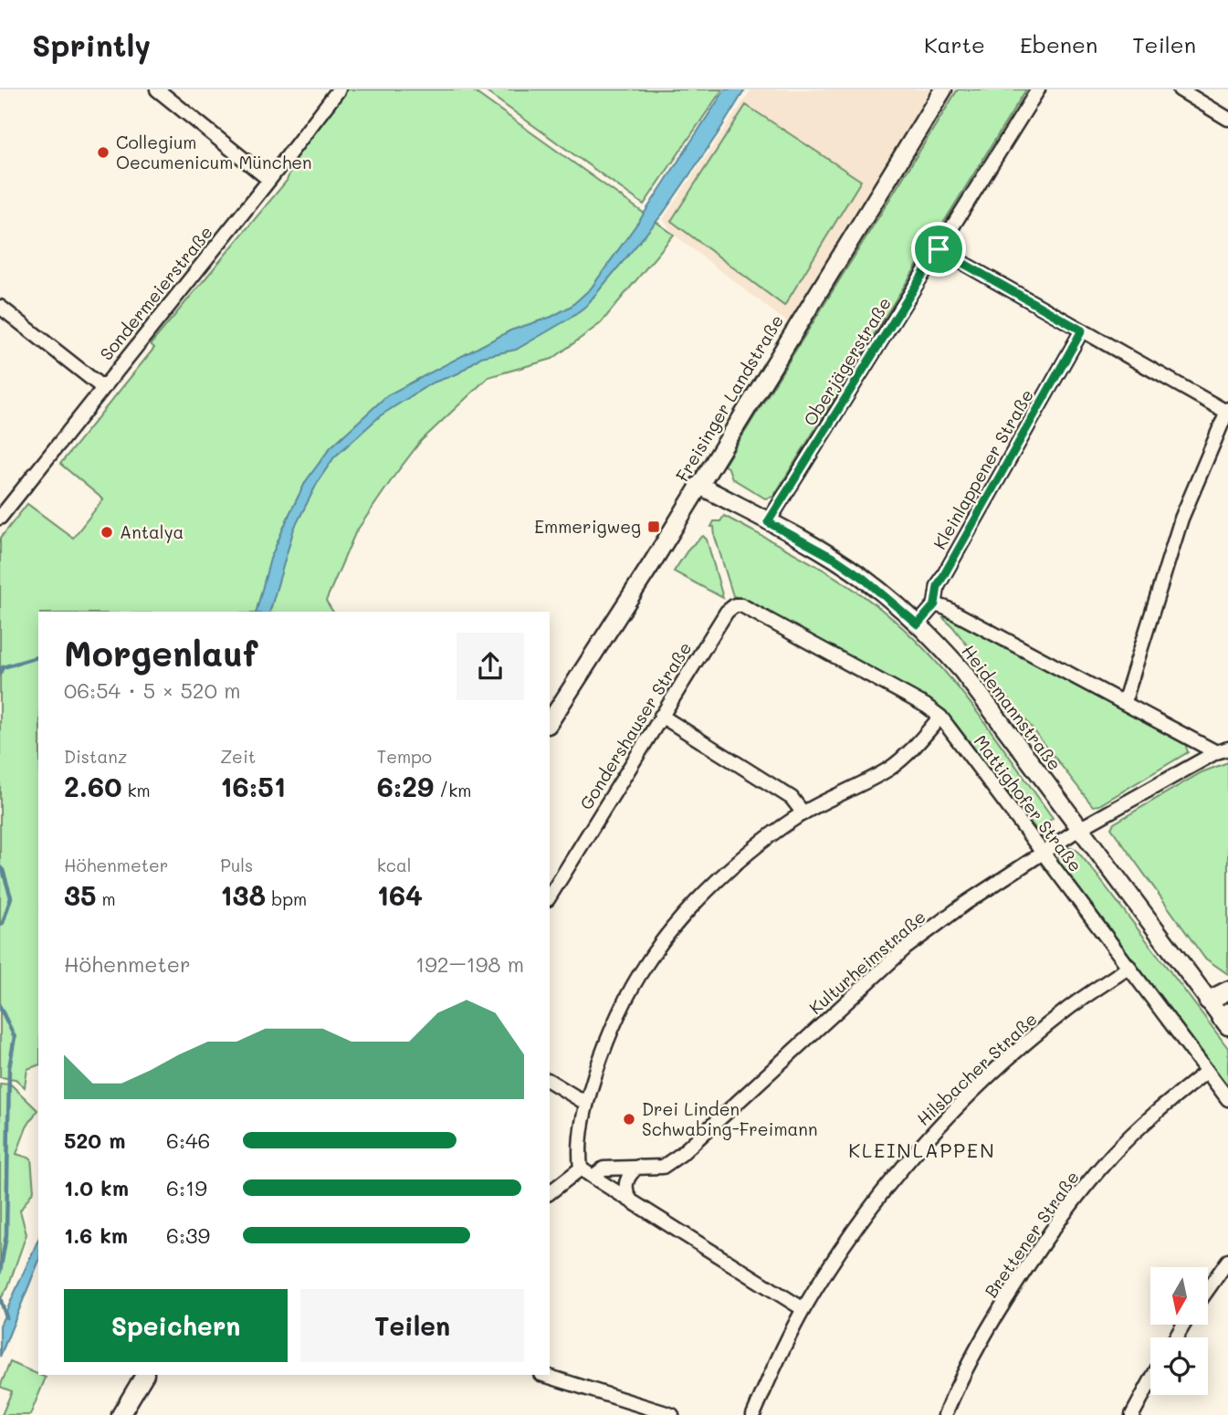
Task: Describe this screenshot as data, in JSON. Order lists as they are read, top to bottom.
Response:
{
  "streets": {
    "main road": ["Freisinger Landstraße", "Heidemannstraße"],
    "street": [
      "Sondermeierstraße",
      "Oberjägerstraße",
      "Kleinlappener Straße",
      "Gondershauser Straße",
      "Mattighofer Straße",
      "Kulturheimstraße",
      "Hilsbacher Straße",
      "Brettener Straße"
    ]
  },
  "crossings": [
    ["Oberjägerstraße", "Heidemannstraße"],
    ["Freisinger Landstraße", "Heidemannstraße"],
    ["Kleinlappener Straße", "Heidemannstraße"],
    ["Heidemannstraße", "Kulturheimstraße"],
    ["Gondershauser Straße", "Mattighofer Straße"],
    ["Mattighofer Straße", "Kulturheimstraße"],
    ["Mattighofer Straße", "Hilsbacher Straße"],
    ["Mattighofer Straße", "Brettener Straße"]
  ],
  "districts": ["KLEINLAPPEN"],
  "places": {
    "other": ["Collegium Oecumenicum München", "Antalya", "Drei Linden Schwabing-Freimann"],
    "transit": ["Emmerigweg"]
  },
  "north": "bottom",
  "page": {
    "header": "Sprintly",
    "nav": ["Karte", "Ebenen", "Teilen"],
    "heading": ["Morgenlauf", "06:54 · 5 × 520 m"],
    "stats": [
      ["Distanz", "2.60 km"],
      ["Zeit", "16:51"],
      ["Tempo", "6:29 /km"],
      ["Höhenmeter", "35 m"],
      ["Puls", "138 bpm"],
      ["kcal", "164"]
    ],
    "chart": ["Höhenmeter", "192–198 m"],
    "list": [
      {
        "name": "520 m",
        "note": "6:46"
      },
      {
        "name": "1.0 km",
        "note": "6:19"
      },
      {
        "name": "1.6 km",
        "note": "6:39"
      }
    ],
    "buttons": ["Speichern", "Teilen"]
  }
}
